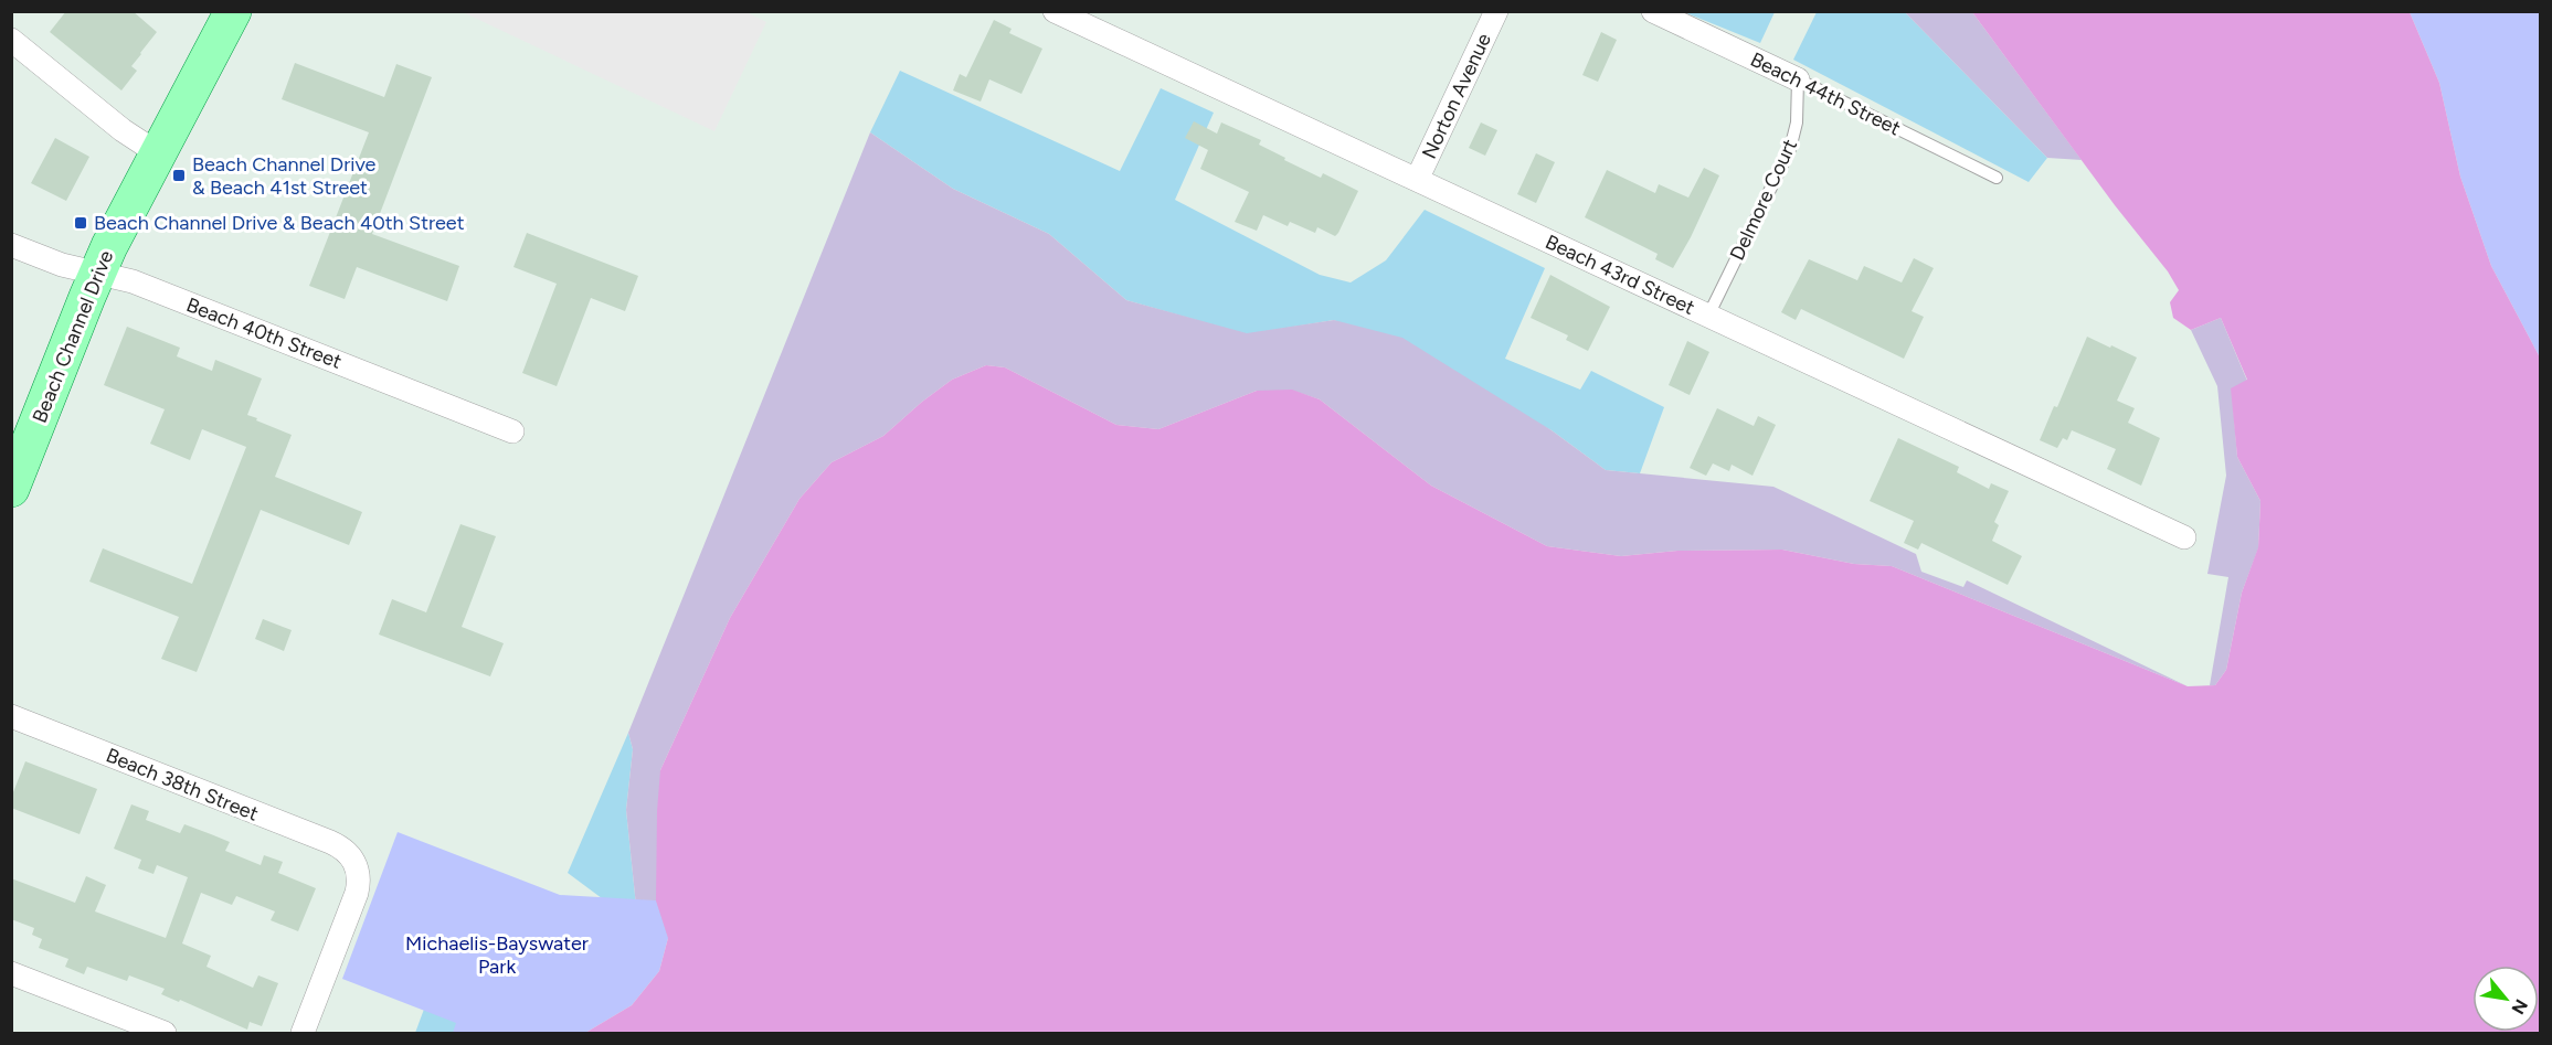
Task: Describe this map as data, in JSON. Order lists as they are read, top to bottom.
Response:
{
  "streets": {
    "main road": ["Beach Channel Drive"],
    "street": [
      "Beach 44th Street",
      "Norton Avenue",
      "Beach 43rd Street",
      "Beach 40th Street",
      "Beach 38th Street"
    ],
    "lane": ["Delmore Court"]
  },
  "crossings": [
    ["Beach 44th Street", "Delmore Court"],
    ["Norton Avenue", "Beach 43rd Street"],
    ["Delmore Court", "Beach 43rd Street"],
    ["Beach 40th Street", "Beach Channel Drive"]
  ],
  "parks": ["Michaelis-Bayswater Park"],
  "places": {
    "transit": ["Beach Channel Drive & Beach 41st Street", "Beach Channel Drive & Beach 40th Street"]
  },
  "north": "bottom right"
}
